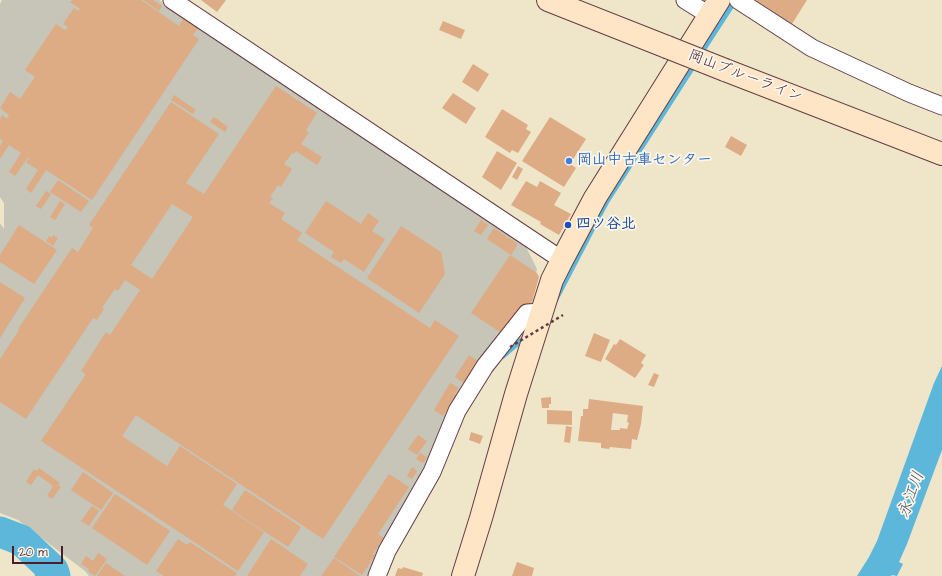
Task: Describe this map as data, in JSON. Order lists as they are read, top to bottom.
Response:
{
  "streets": {
    "street": ["岡山ブルーライン"]
  },
  "water": ["永江川"],
  "places": ["岡山中古車センター", "四ツ谷北"],
  "scale_bar": "20 m"
}
